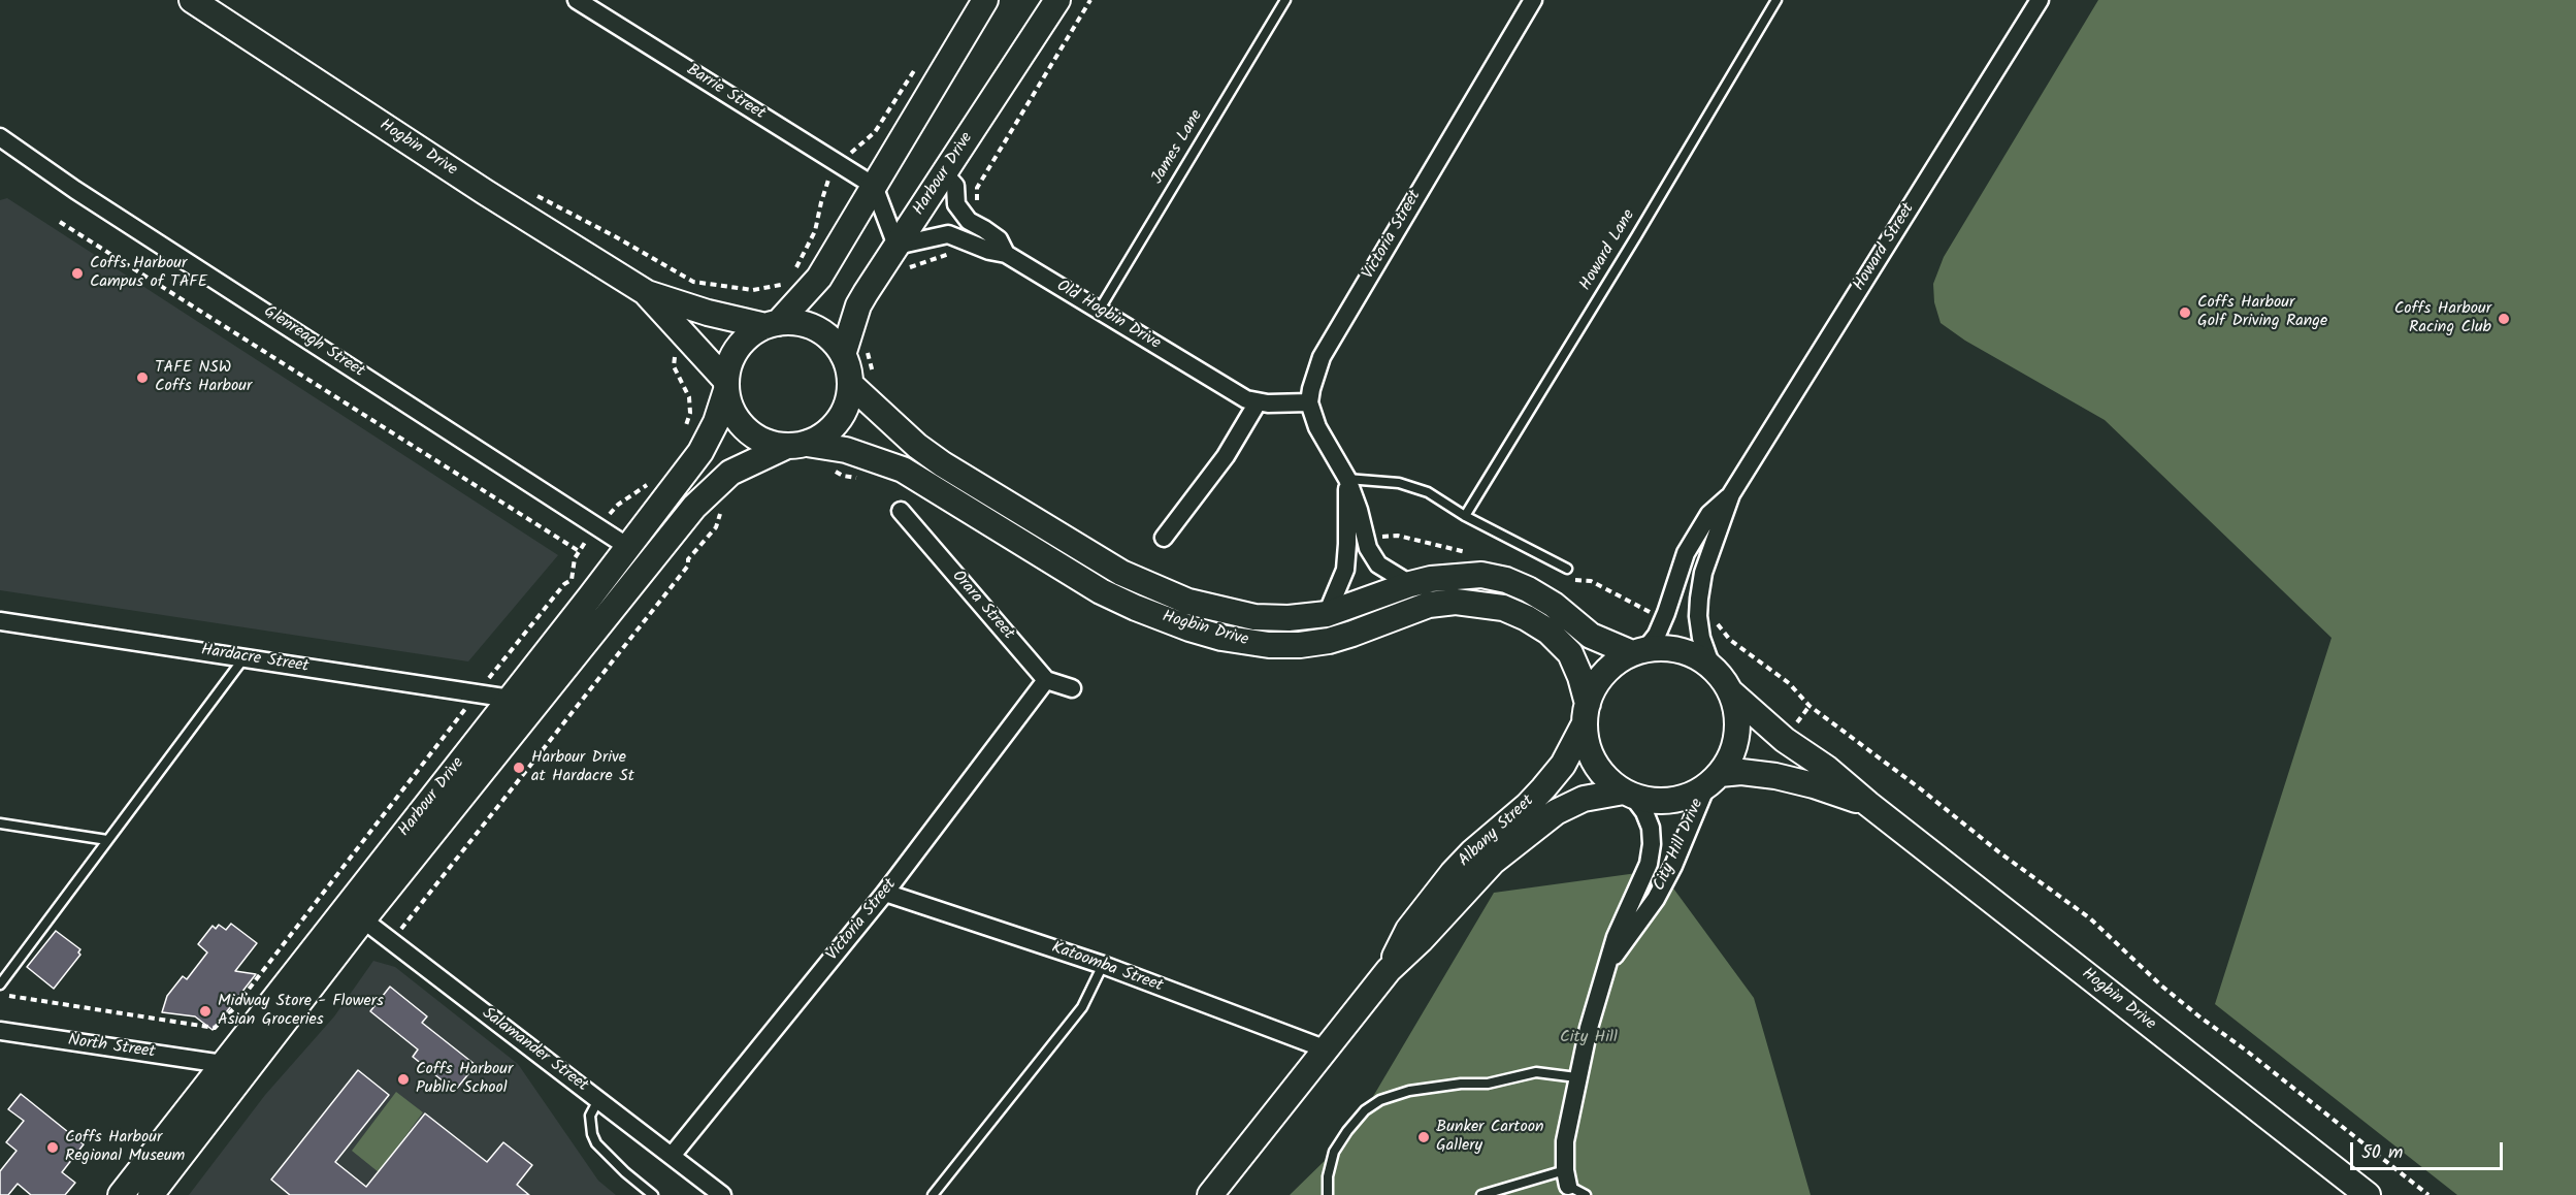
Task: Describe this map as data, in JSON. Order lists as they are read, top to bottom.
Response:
{
  "streets": {
    "main road": ["Hogbin Drive", "Harbour Drive", "Albany Street"],
    "street": [
      "Barrie Street",
      "Victoria Street",
      "Howard Street",
      "Old Hogbin Drive",
      "Glenreagh Street",
      "Orara Street",
      "Hardacre Street",
      "City Hill Drive",
      "Katoomba Street",
      "North Street",
      "Salamander Street"
    ],
    "lane": ["James Lane", "Howard Lane"]
  },
  "crossings": [
    ["James Lane", "Old Hogbin Drive"],
    ["Hogbin Drive", "Harbour Drive"],
    ["Hogbin Drive", "Howard Street"],
    ["Hogbin Drive", "Albany Street"],
    ["Hogbin Drive", "City Hill Drive"],
    ["Harbour Drive", "Old Hogbin Drive"],
    ["Harbour Drive", "Glenreagh Street"],
    ["Harbour Drive", "Hardacre Street"],
    ["Harbour Drive", "North Street"],
    ["Harbour Drive", "Salamander Street"],
    ["Victoria Street", "Old Hogbin Drive"],
    ["Victoria Street", "Orara Street"],
    ["Victoria Street", "Katoomba Street"],
    ["Victoria Street", "Salamander Street"],
    ["Howard Street", "Albany Street"],
    ["Howard Street", "City Hill Drive"],
    ["Albany Street", "City Hill Drive"],
    ["Albany Street", "Katoomba Street"]
  ],
  "parks": ["City Hill"],
  "places": [
    "Coffs Harbour Campus of TAFE",
    "Coffs Harbour Golf Driving Range",
    "Coffs Harbour Racing Club",
    "TAFE NSW Coffs Harbour",
    "Harbour Drive at Hardacre St",
    "Midway Store - Flowers Asian Groceries",
    "Coffs Harbour Public School",
    "Bunker Cartoon Gallery",
    "Coffs Harbour Regional Museum"
  ],
  "scale_bar": "50 m"
}
